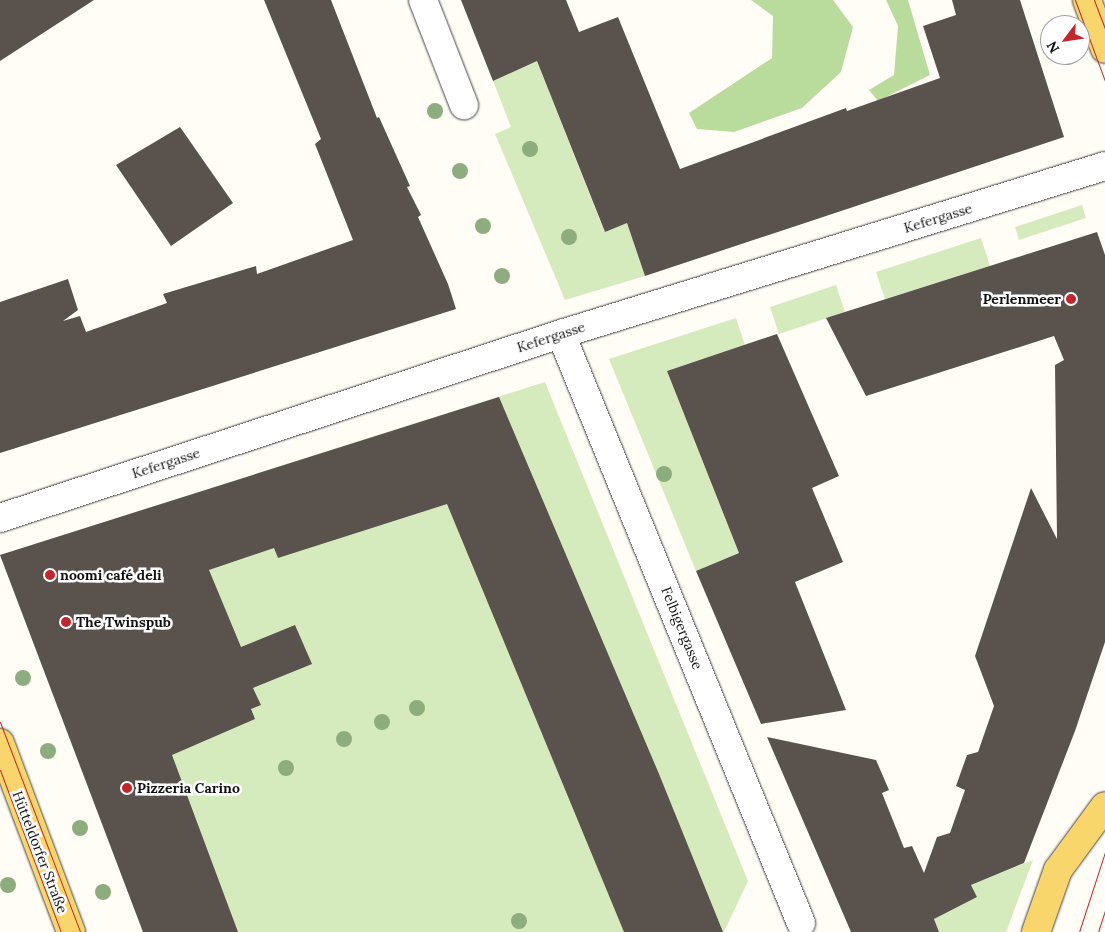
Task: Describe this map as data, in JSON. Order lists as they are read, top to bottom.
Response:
{
  "streets": {
    "main road": ["Hütteldorfer Straße"],
    "street": ["Kefergasse", "Felbigergasse"]
  },
  "crossings": [
    ["Kefergasse", "Felbigergasse"]
  ],
  "places": [
    "Perlenmeer",
    "noomi café deli",
    "The Twinspub",
    "Pizzeria Carino"
  ],
  "north": "bottom left"
}
